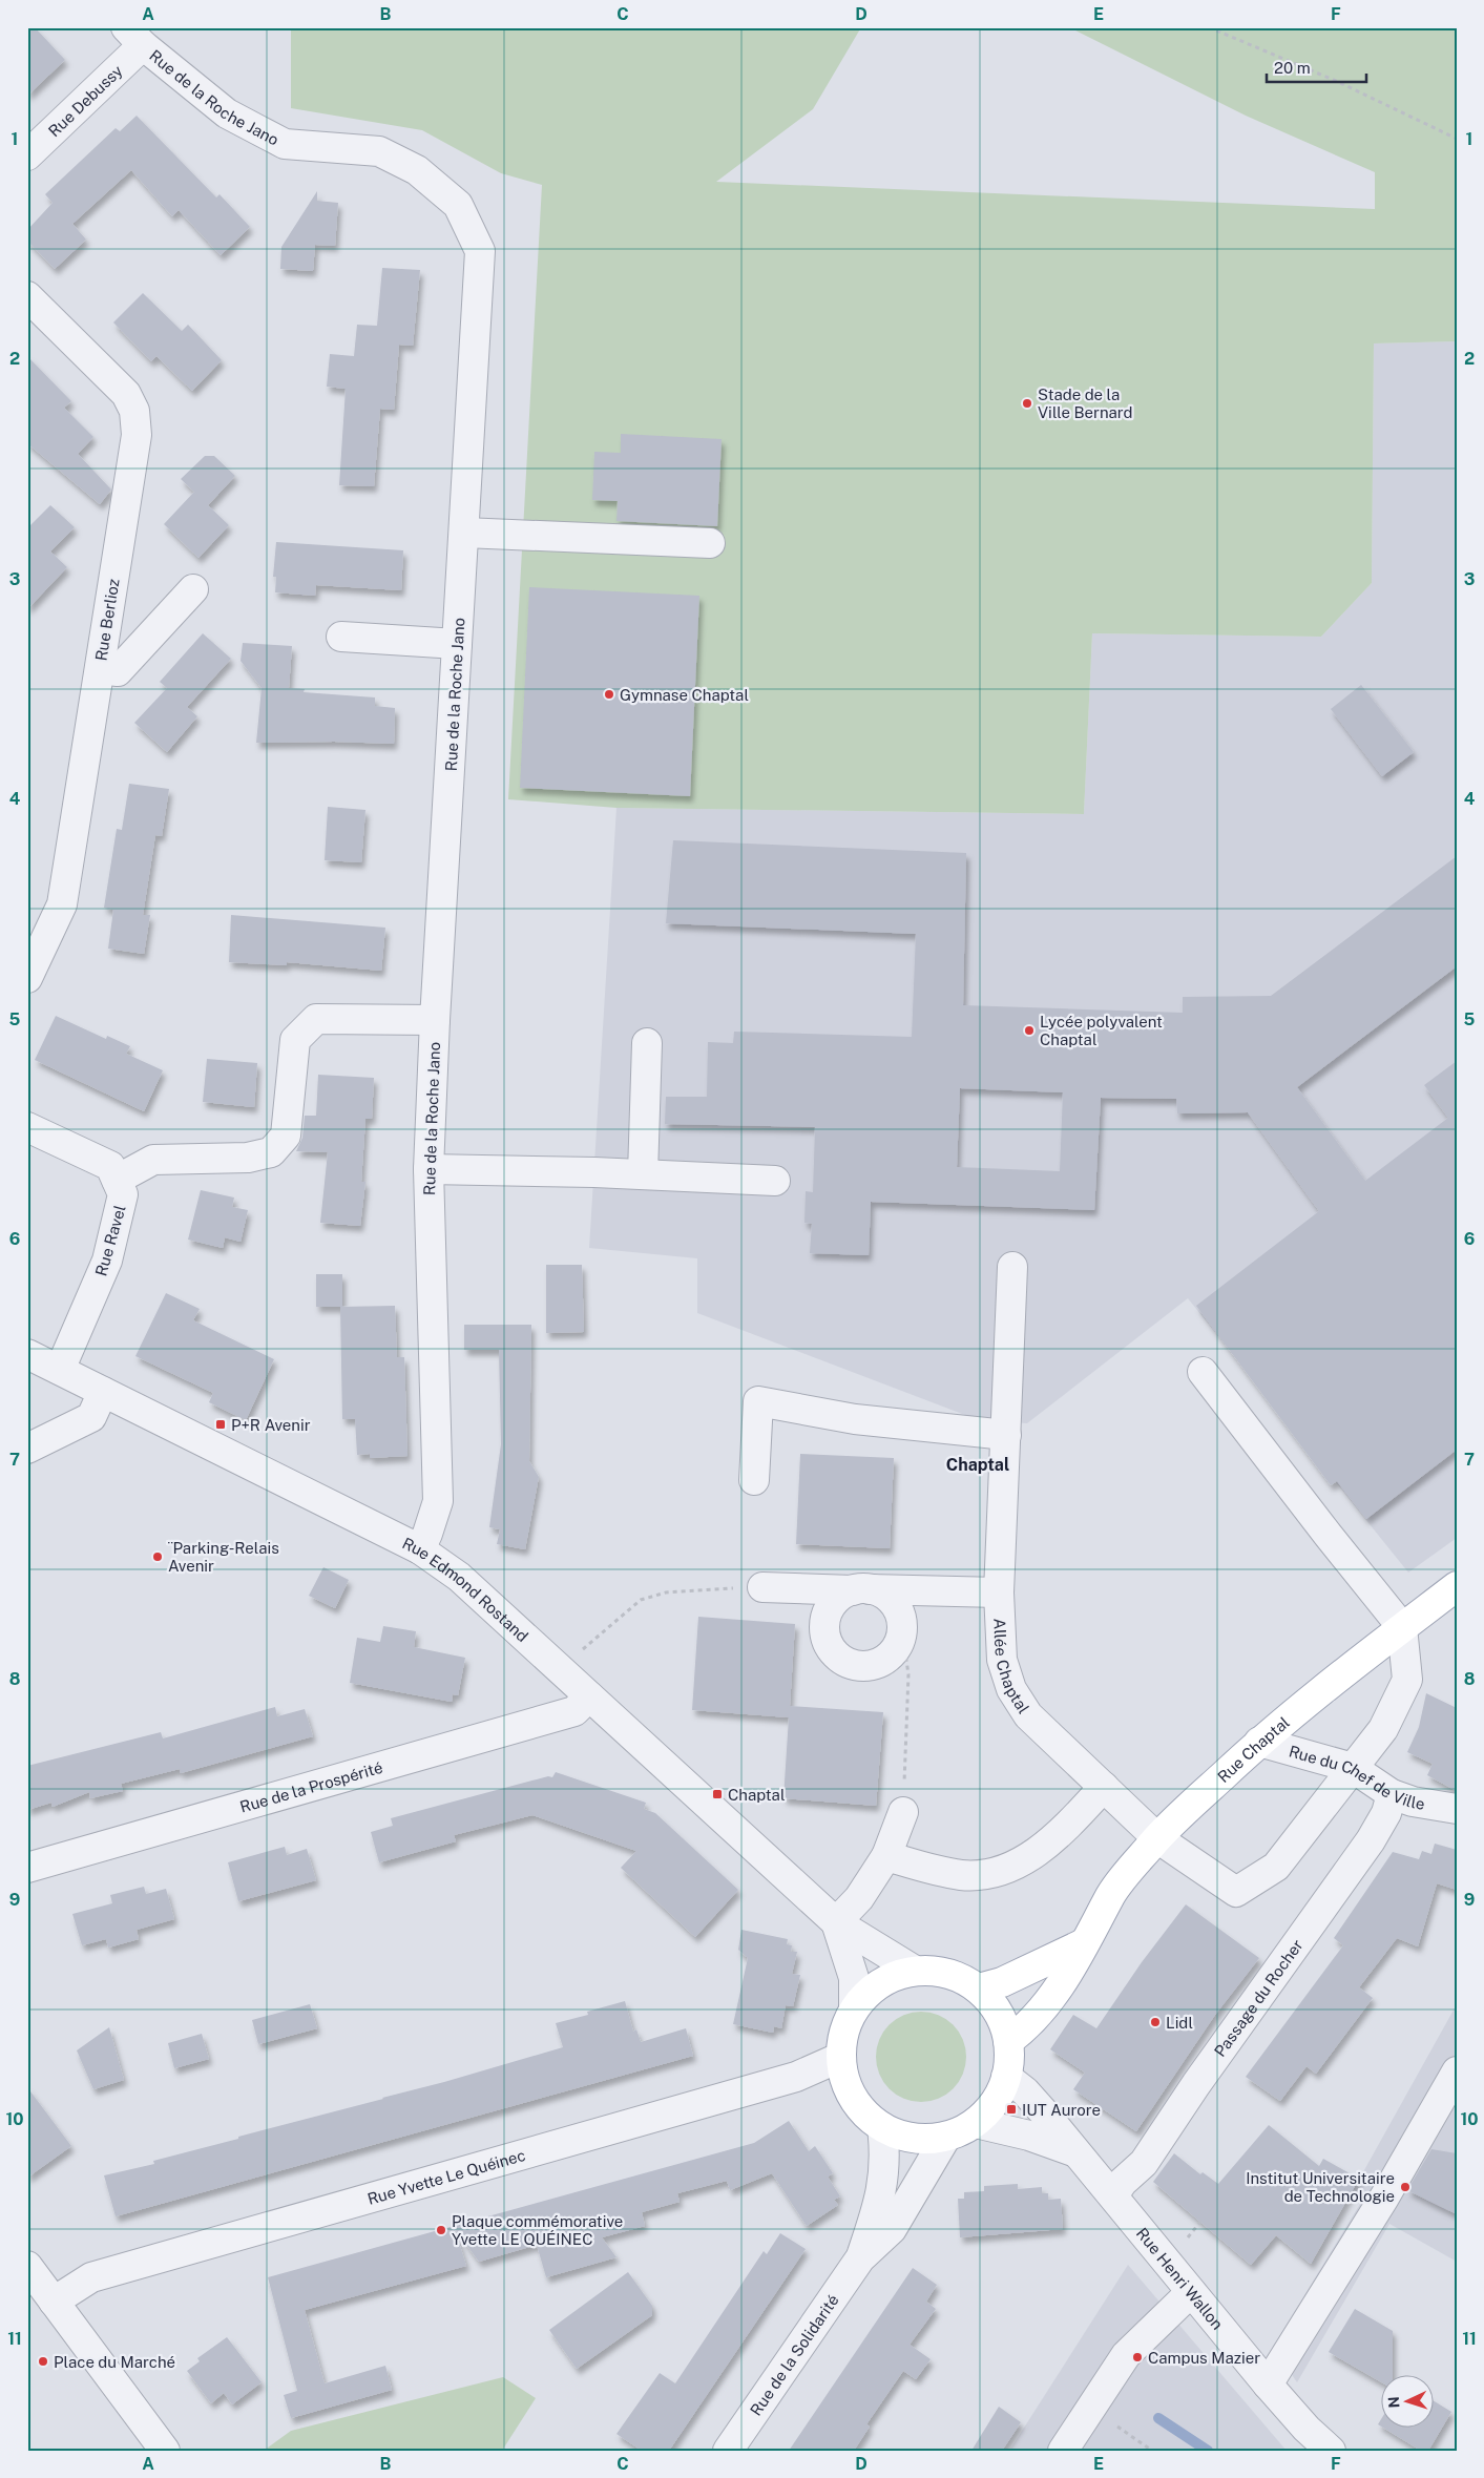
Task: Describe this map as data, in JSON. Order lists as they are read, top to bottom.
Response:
{
  "streets": {
    "main road": ["Rue Chaptal"],
    "street": [
      "Rue de la Roche Jano",
      "Rue Debussy",
      "Rue Berlioz",
      "Rue Ravel",
      "Rue Edmond Rostand",
      "Allée Chaptal",
      "Rue du Chef de Ville",
      "Rue de la Prospérité",
      "Passage du Rocher",
      "Rue Yvette Le Quéinec",
      "Rue Henri Wallon",
      "Rue de la Solidarité"
    ]
  },
  "crossings": [
    ["Rue de la Roche Jano", "Rue Debussy"],
    ["Rue de la Roche Jano", "Rue Edmond Rostand"],
    ["Rue Ravel", "Rue Edmond Rostand"],
    ["Rue Edmond Rostand", "Rue Chaptal"],
    ["Rue Edmond Rostand", "Rue de la Prospérité"],
    ["Rue Edmond Rostand", "Rue Yvette Le Quéinec"],
    ["Rue Edmond Rostand", "Rue Henri Wallon"],
    ["Rue Edmond Rostand", "Rue de la Solidarité"],
    ["Allée Chaptal", "Rue Chaptal"],
    ["Allée Chaptal", "Rue du Chef de Ville"],
    ["Rue Chaptal", "Rue du Chef de Ville"],
    ["Rue Chaptal", "Rue Yvette Le Quéinec"],
    ["Rue Chaptal", "Rue Henri Wallon"],
    ["Rue Chaptal", "Rue de la Solidarité"],
    ["Rue du Chef de Ville", "Passage du Rocher"],
    ["Passage du Rocher", "Rue Henri Wallon"],
    ["Rue Yvette Le Quéinec", "Rue Henri Wallon"],
    ["Rue Yvette Le Quéinec", "Rue de la Solidarité"],
    ["Rue Henri Wallon", "Rue de la Solidarité"]
  ],
  "districts": ["Chaptal"],
  "places": {
    "other": [
      "Stade de la Ville Bernard",
      "Gymnase Chaptal",
      "Lycée polyvalent Chaptal",
      "¨Parking-Relais Avenir",
      "Lidl",
      "Institut Universitaire de Technologie",
      "Plaque commémorative Yvette LE QUÉINEC",
      "Campus Mazier",
      "Place du Marché"
    ],
    "transit": ["P+R Avenir", "Chaptal", "IUT Aurore"]
  },
  "scale_bar": "20 m",
  "north": "left",
  "grid": {
    "columns": [
      "A",
      "B",
      "C",
      "D",
      "E",
      "F"
    ],
    "rows": [
      "1",
      "2",
      "3",
      "4",
      "5",
      "6",
      "7",
      "8",
      "9",
      "10",
      "11"
    ]
  }
}
